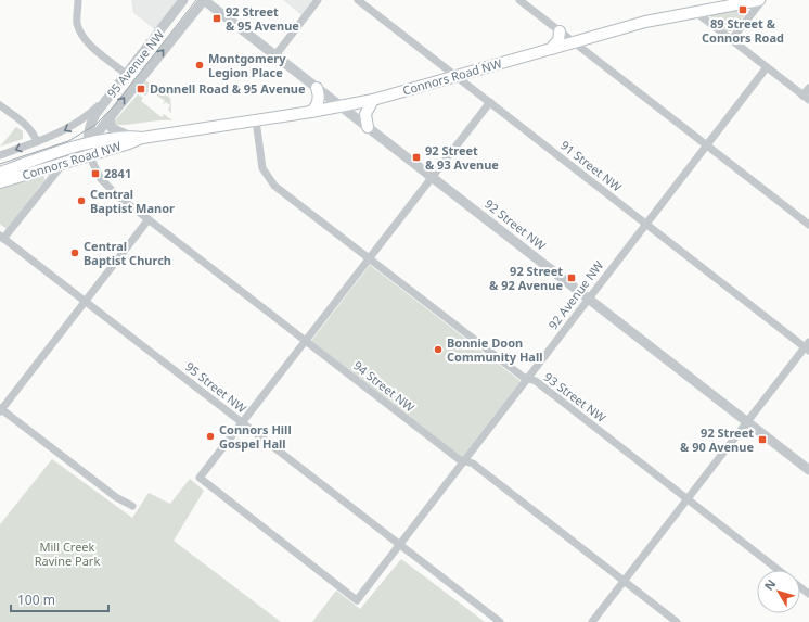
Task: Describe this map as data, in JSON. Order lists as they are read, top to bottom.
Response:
{
  "streets": {
    "main road": ["Connors Road NW"],
    "street": [
      "95 Avenue NW",
      "91 Street NW",
      "92 Street NW",
      "92 Avenue NW",
      "94 Street NW",
      "95 Street NW",
      "93 Street NW"
    ]
  },
  "crossings": [
    ["95 Avenue NW", "Connors Road NW"],
    ["95 Avenue NW", "92 Street NW"],
    ["95 Avenue NW", "94 Street NW"],
    ["Connors Road NW", "91 Street NW"],
    ["Connors Road NW", "92 Street NW"],
    ["Connors Road NW", "94 Street NW"],
    ["Connors Road NW", "93 Street NW"],
    ["91 Street NW", "92 Avenue NW"],
    ["92 Street NW", "92 Avenue NW"],
    ["92 Avenue NW", "94 Street NW"],
    ["92 Avenue NW", "95 Street NW"],
    ["92 Avenue NW", "93 Street NW"]
  ],
  "parks": ["Mill Creek Ravine Park"],
  "places": {
    "transit": [
      "89 Street & Connors Road",
      "92 Street & 95 Avenue",
      "Donnell Road & 95 Avenue",
      "92 Street & 93 Avenue",
      "2841",
      "92 Street & 92 Avenue",
      "92 Street & 90 Avenue"
    ],
    "other": [
      "Montgomery Legion Place",
      "Central Baptist Manor",
      "Central Baptist Church",
      "Bonnie Doon Community Hall",
      "Connors Hill Gospel Hall"
    ]
  },
  "scale_bar": "100 m",
  "north": "top left"
}
